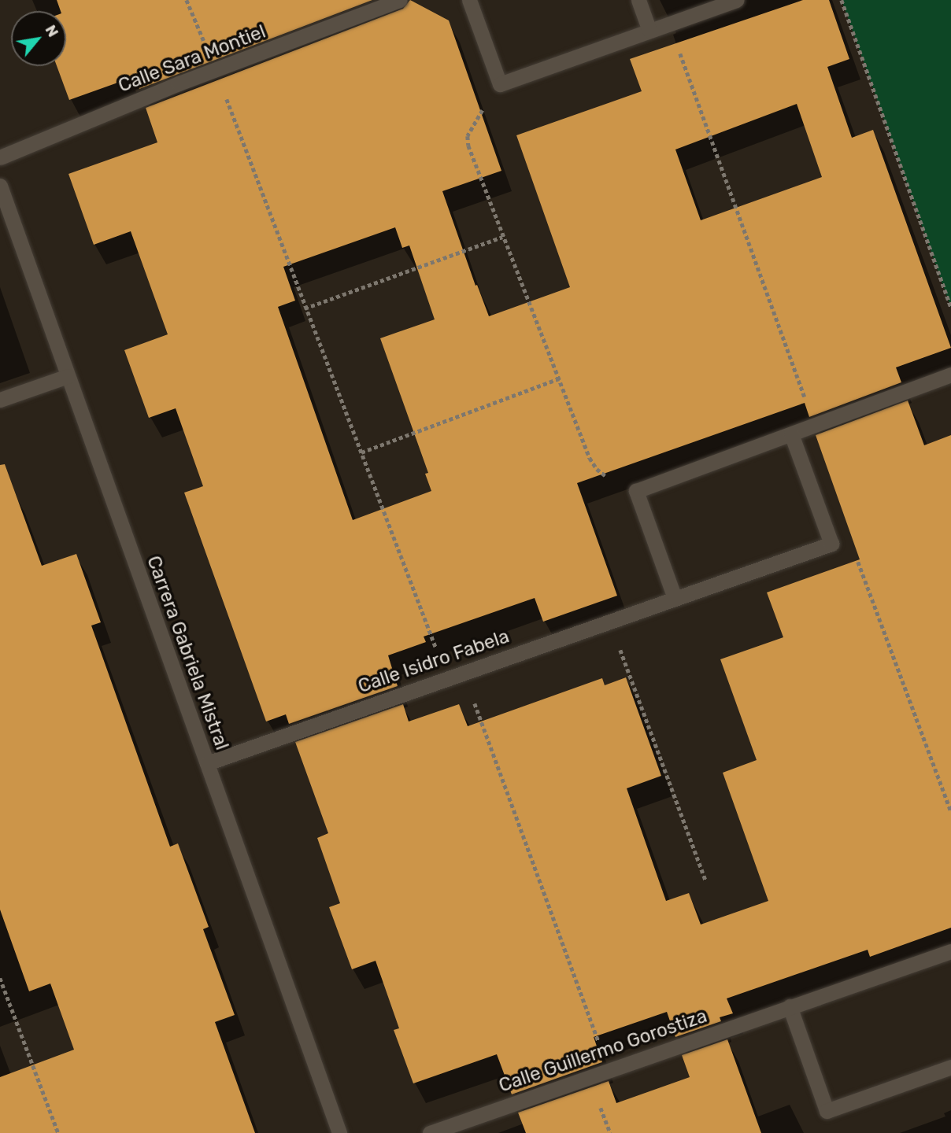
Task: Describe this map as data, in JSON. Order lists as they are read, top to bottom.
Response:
{
  "streets": {
    "street": [
      "Calle Sara Montiel",
      "Carrera Gabriela Mistral",
      "Calle Isidro Fabela",
      "Calle Guillermo Gorostiza"
    ]
  },
  "crossings": [
    ["Carrera Gabriela Mistral", "Calle Isidro Fabela"]
  ],
  "north": "top right"
}
